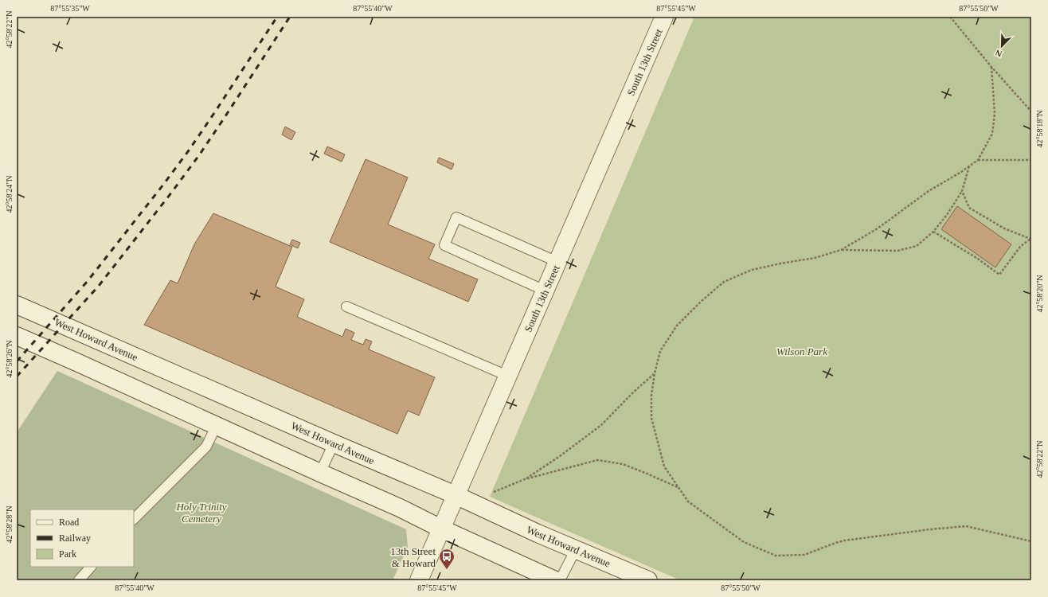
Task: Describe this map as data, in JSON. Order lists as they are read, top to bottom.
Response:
{
  "streets": {
    "main road": ["South 13th Street", "West Howard Avenue"]
  },
  "crossings": [
    ["South 13th Street", "West Howard Avenue"]
  ],
  "parks": ["Wilson Park", "Holy Trinity Cemetery"],
  "places": {
    "bus stop": ["13th Street & Howard"]
  },
  "legend": ["Road", "Railway", "Park"],
  "north": "bottom left",
  "coordinates": [
    "87°55'35\"W",
    "87°55'40\"W",
    "87°55'45\"W",
    "87°55'50\"W",
    "42°58'22\"N",
    "42°58'18\"N",
    "42°58'24\"N",
    "42°58'20\"N",
    "42°58'26\"N",
    "42°58'28\"N"
  ]
}
